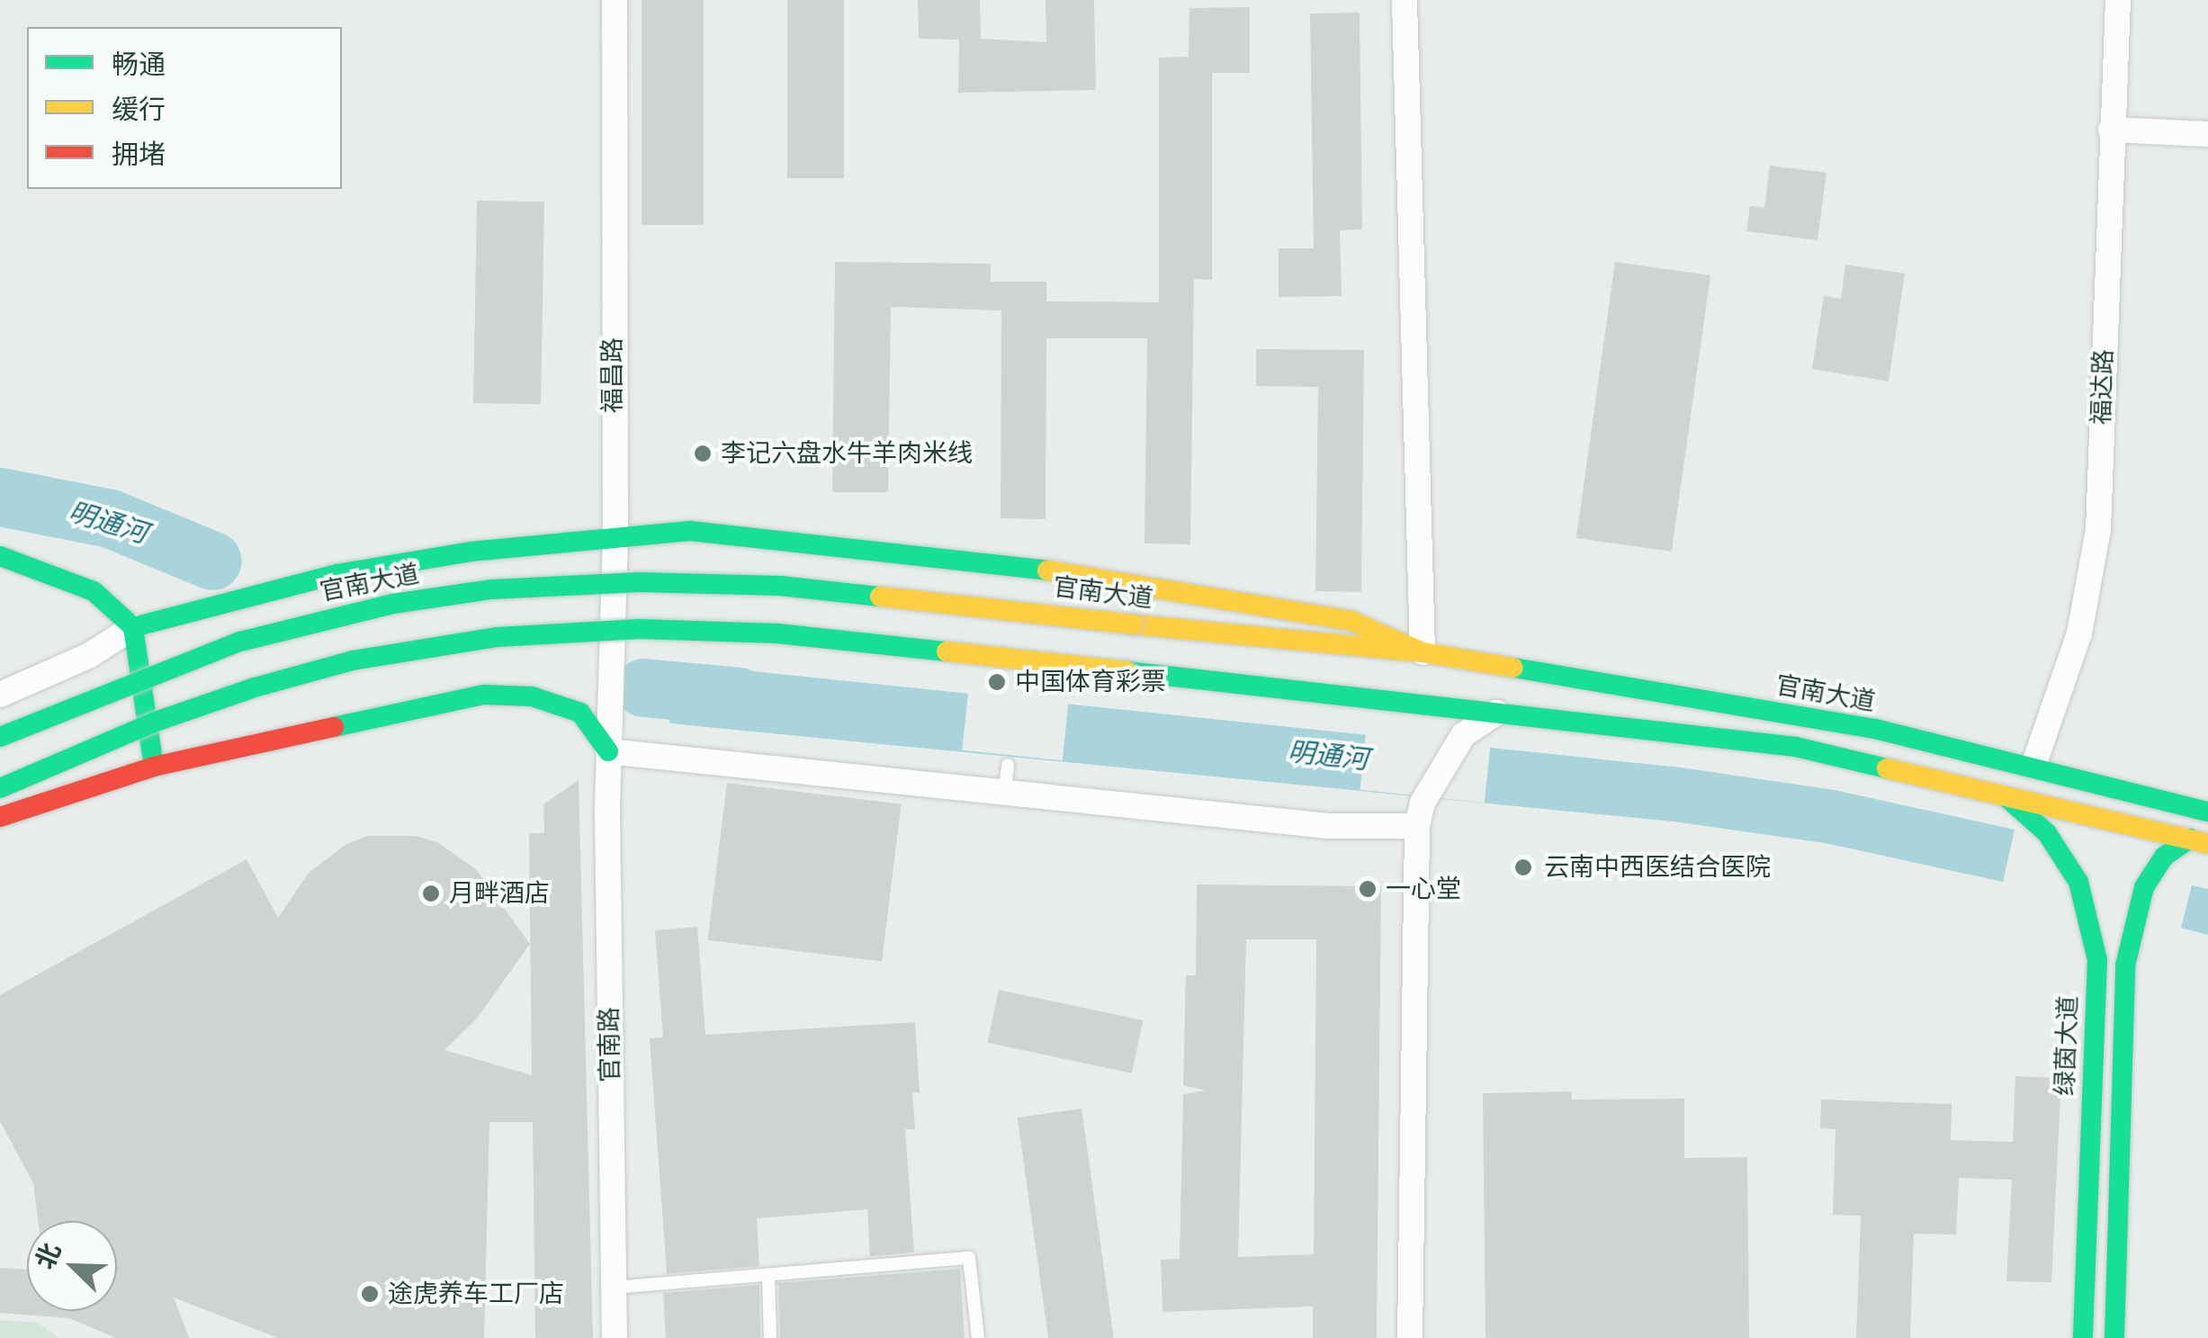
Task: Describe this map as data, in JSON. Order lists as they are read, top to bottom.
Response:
{
  "streets": {
    "main road": ["官南大道", "绿茵大道"],
    "street": ["福昌路", "福达路", "官南路"]
  },
  "crossings": [
    ["福昌路", "官南路"],
    ["福达路", "官南大道"]
  ],
  "water": ["明通河"],
  "places": [
    "李记六盘水牛羊肉米线",
    "中国体育彩票",
    "云南中西医结合医院",
    "一心堂",
    "月畔酒店",
    "途虎养车工厂店"
  ],
  "legend": ["畅通", "缓行", "拥堵"],
  "north": "top left"
}
